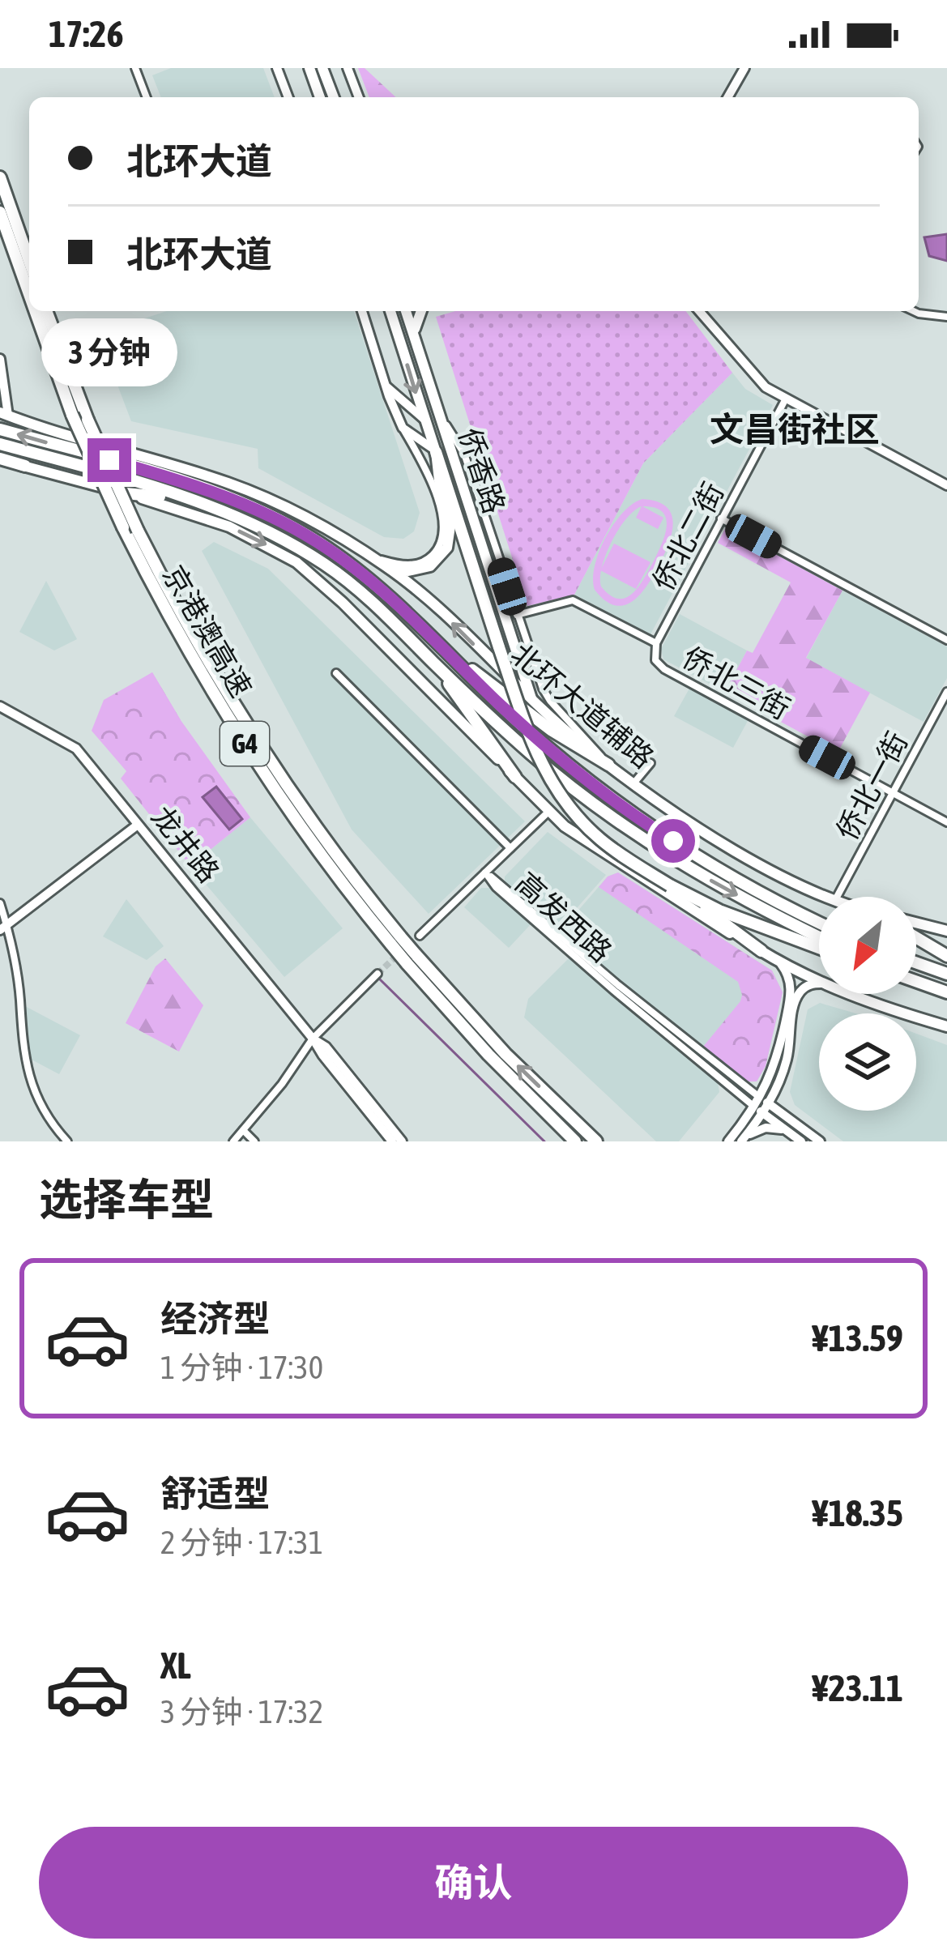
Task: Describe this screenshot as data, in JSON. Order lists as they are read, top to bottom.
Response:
{
  "streets": {
    "highway": ["京港澳高速", "G4"],
    "main road": ["侨香路", "北环大道辅路"],
    "street": [
      "侨北二街",
      "侨北三街",
      "侨北一街",
      "龙井路",
      "高发西路"
    ]
  },
  "crossings": [
    ["侨香路", "北环大道辅路"],
    ["侨北二街", "侨北三街"],
    ["京港澳高速", "G4"],
    ["侨北三街", "侨北一街"]
  ],
  "districts": ["文昌街社区"],
  "north": "bottom left",
  "page": {
    "status": "17:26",
    "banner": ["北环大道", "北环大道"],
    "bubble": "3 分钟",
    "heading": "选择车型",
    "list": [
      {
        "name": "经济型",
        "note": "1 分钟 · 17:30",
        "value": "¥13.59"
      },
      {
        "name": "舒适型",
        "note": "2 分钟 · 17:31",
        "value": "¥18.35"
      },
      {
        "name": "XL",
        "note": "3 分钟 · 17:32",
        "value": "¥23.11"
      }
    ],
    "buttons": "确认"
  }
}
